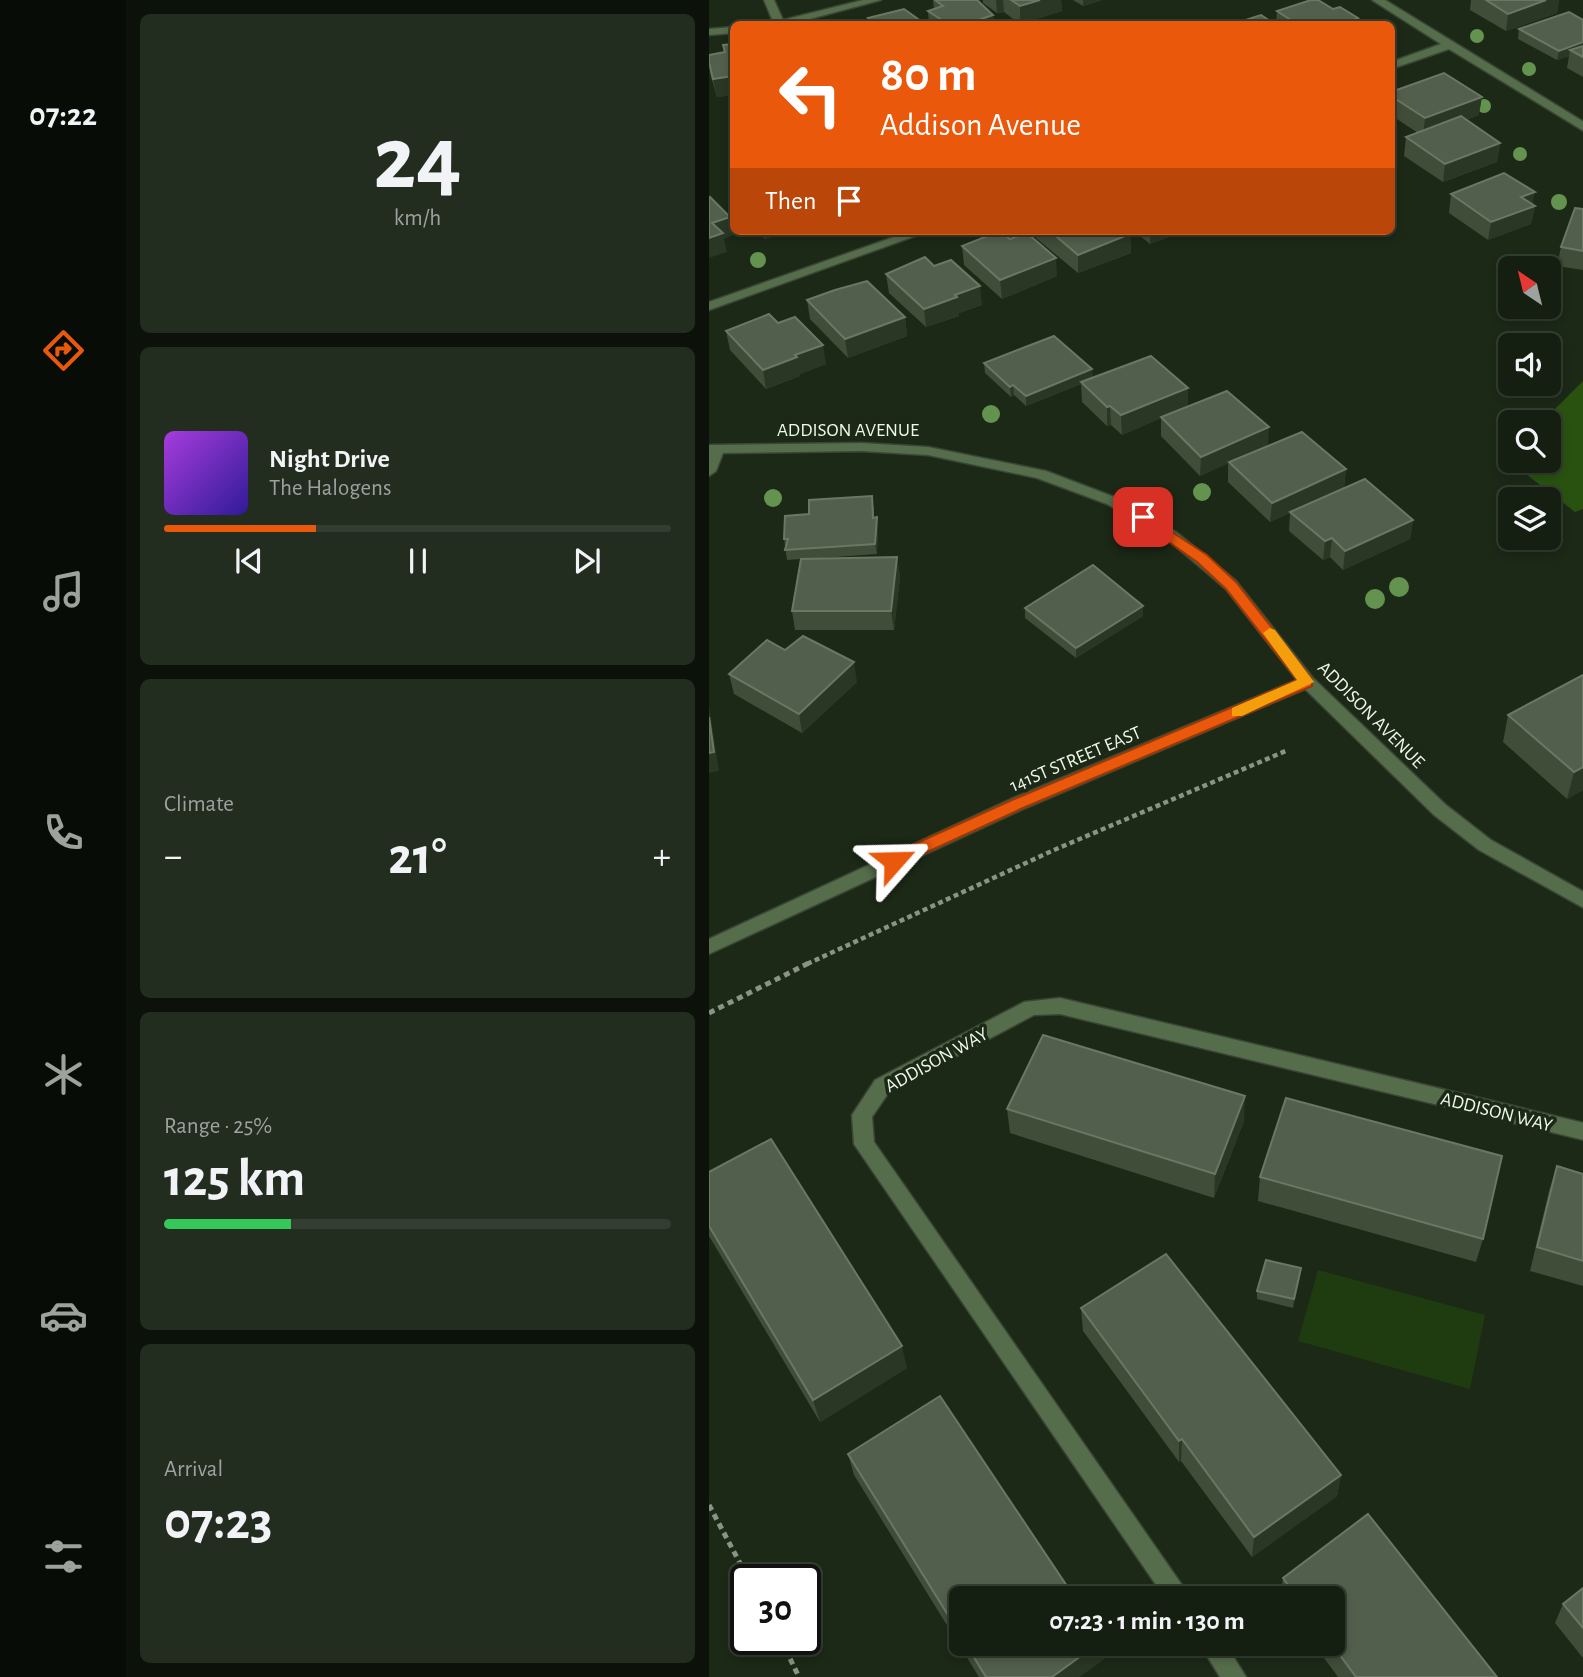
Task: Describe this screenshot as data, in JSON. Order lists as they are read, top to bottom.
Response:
{
  "streets": {
    "street": ["ADDISON AVENUE", "141ST STREET EAST", "ADDISON WAY"]
  },
  "crossings": [
    ["ADDISON AVENUE", "141ST STREET EAST"]
  ],
  "north": "top left",
  "page": {
    "tabs": "07:22",
    "tile": [
      ["24", "km/h"],
      "Climate",
      ["Range · 25%", "125 km"],
      ["Arrival", "07:23"]
    ],
    "turn": ["80 m", "Addison Avenue"],
    "then": "Then",
    "song": ["Night Drive", "The Halogens"],
    "heat": ["−", "21°", "+"],
    "limit": "30",
    "trip": "07:23 · 1 min · 130 m"
  }
}
